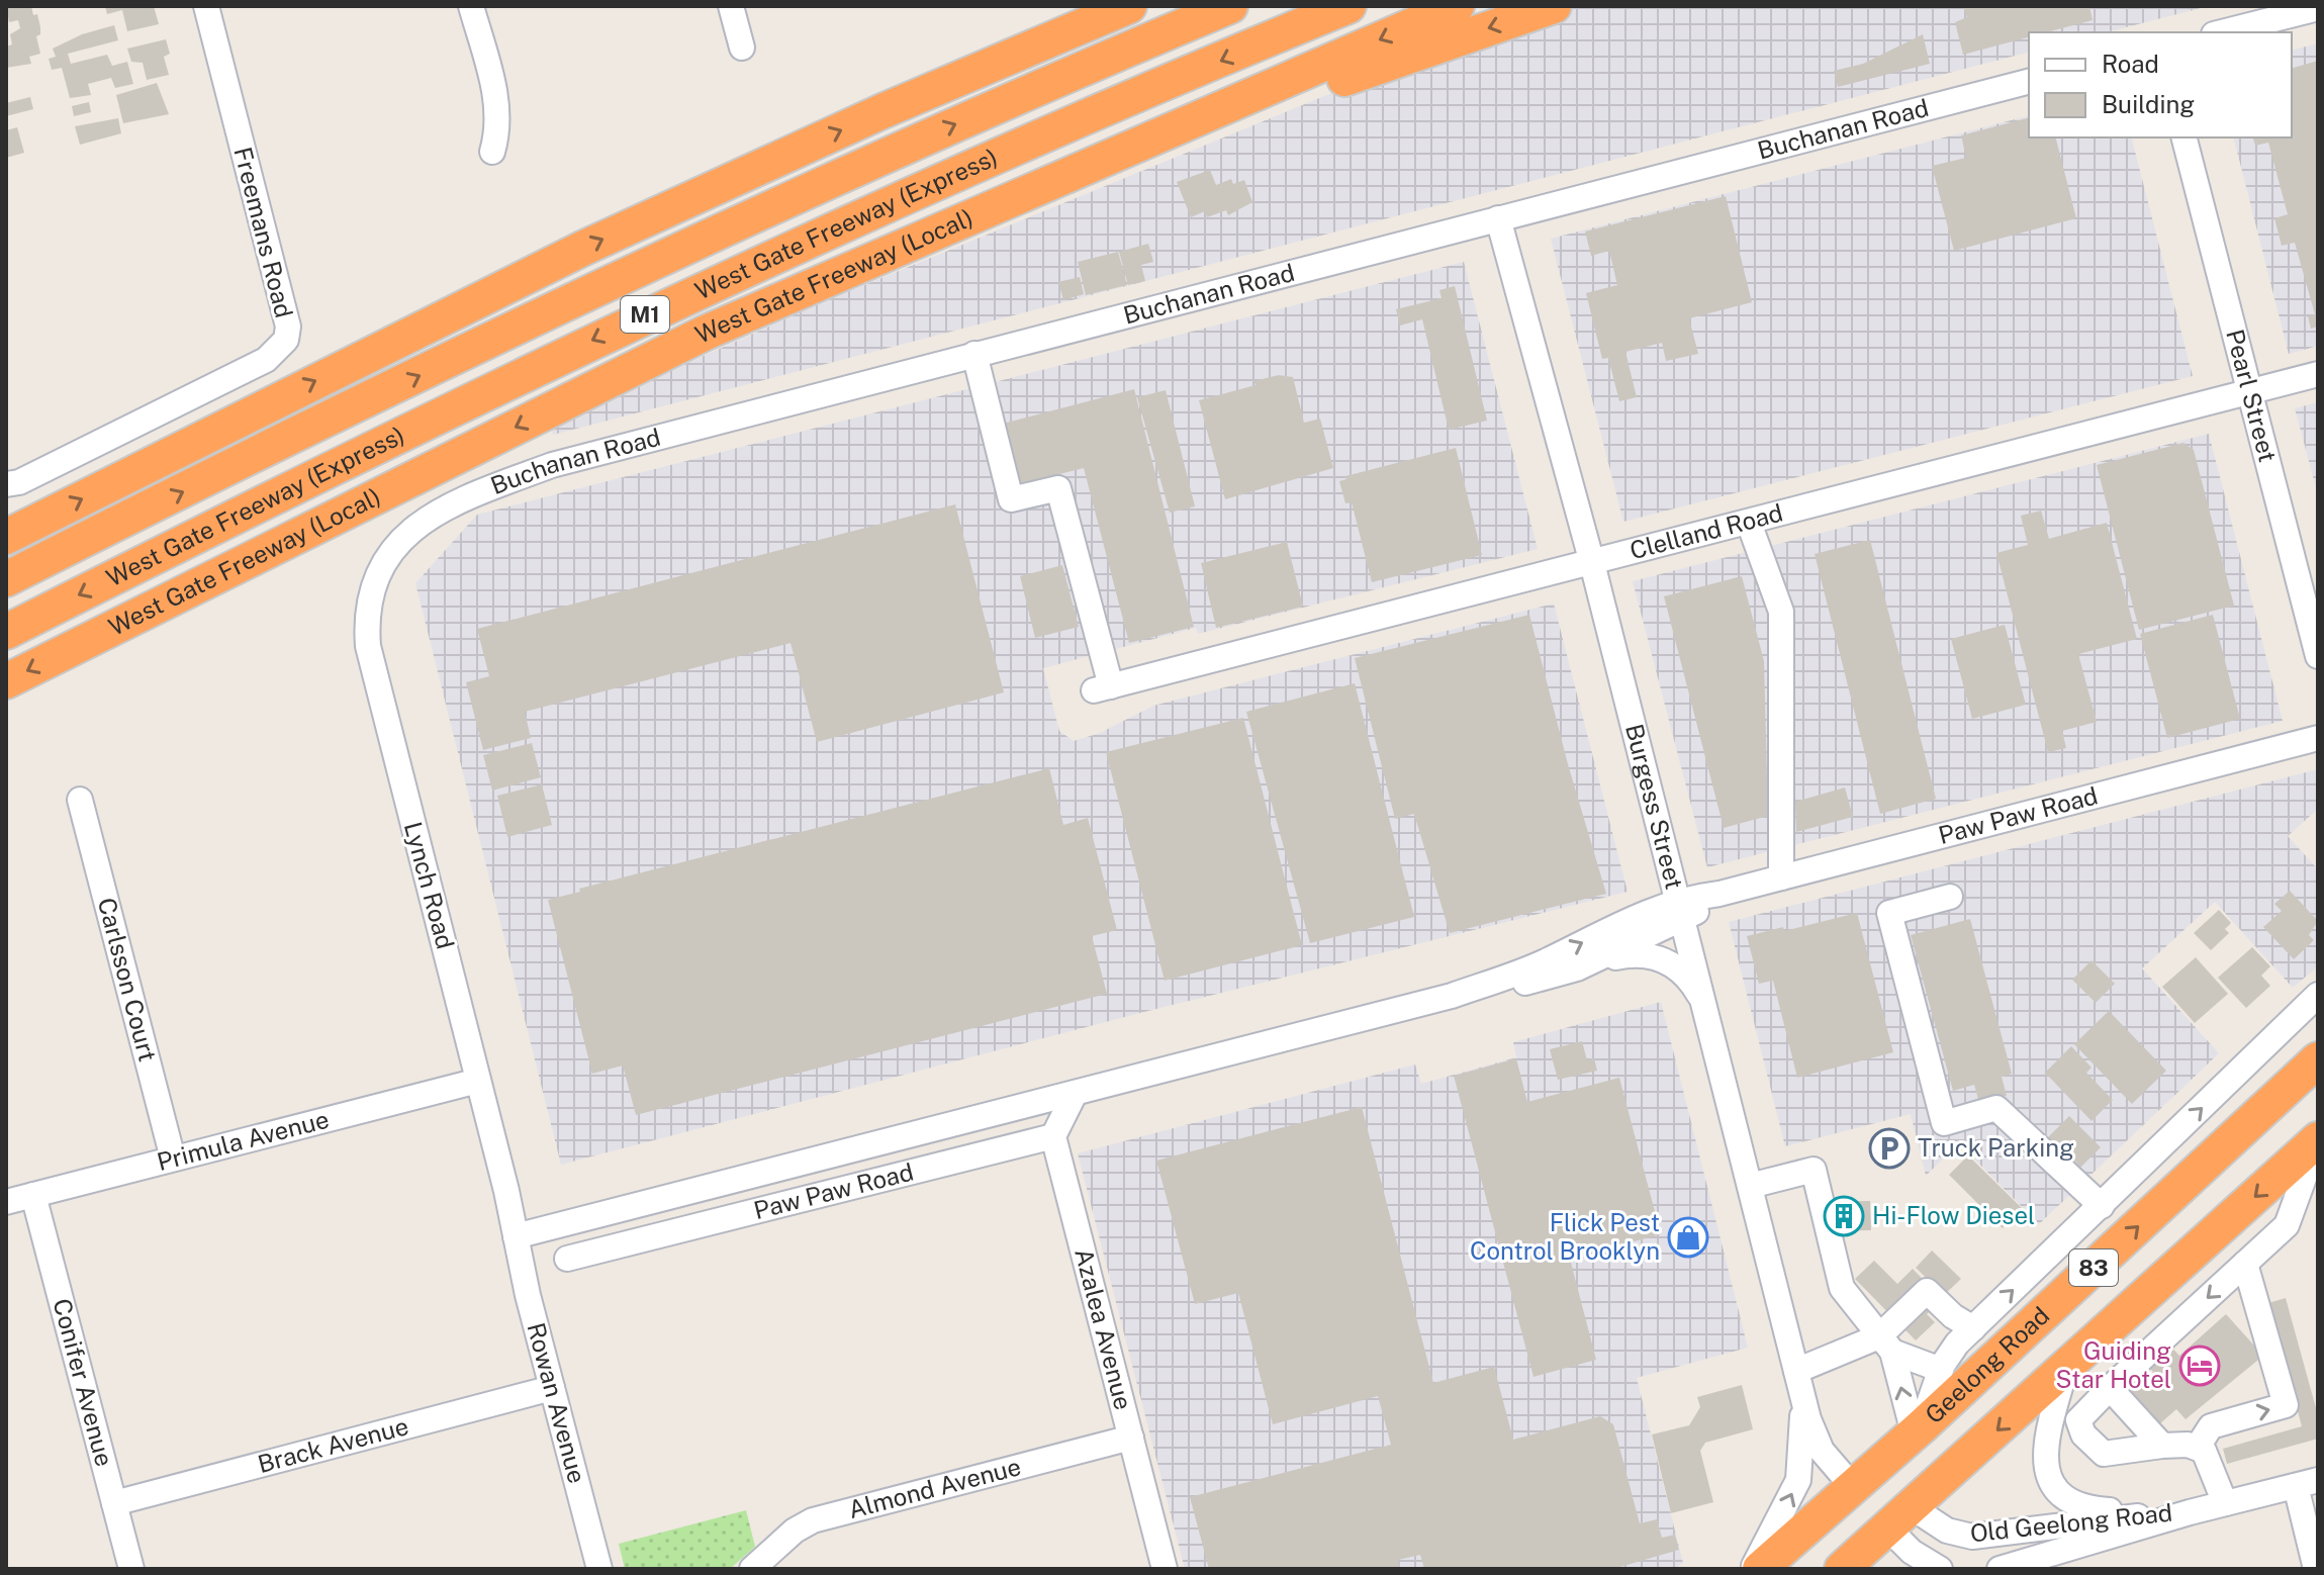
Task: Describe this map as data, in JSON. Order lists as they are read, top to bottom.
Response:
{
  "streets": {
    "highway": [
      "West Gate Freeway (Express)",
      "West Gate Freeway (Local)",
      "M1",
      "83",
      "Geelong Road"
    ],
    "street": [
      "Buchanan Road",
      "Freemans Road",
      "Pearl Street",
      "Clelland Road",
      "Burgess Street",
      "Paw Paw Road",
      "Lynch Road",
      "Carlsson Court",
      "Primula Avenue",
      "Azalea Avenue",
      "Conifer Avenue",
      "Rowan Avenue",
      "Brack Avenue",
      "Almond Avenue",
      "Old Geelong Road"
    ]
  },
  "crossings": [
    ["Buchanan Road", "Clelland Road"],
    ["Buchanan Road", "Burgess Street"],
    ["Buchanan Road", "Lynch Road"],
    ["Pearl Street", "Clelland Road"],
    ["Clelland Road", "Burgess Street"],
    ["Burgess Street", "Paw Paw Road"],
    ["Burgess Street", "Geelong Road"],
    ["Paw Paw Road", "Lynch Road"],
    ["Paw Paw Road", "Azalea Avenue"],
    ["Paw Paw Road", "Rowan Avenue"],
    ["Lynch Road", "Primula Avenue"],
    ["Lynch Road", "Rowan Avenue"],
    ["Carlsson Court", "Primula Avenue"],
    ["Primula Avenue", "Conifer Avenue"],
    ["83", "Old Geelong Road"],
    ["Azalea Avenue", "Almond Avenue"],
    ["Conifer Avenue", "Brack Avenue"],
    ["Rowan Avenue", "Brack Avenue"]
  ],
  "places": {
    "parking": ["Truck Parking"],
    "building": ["Hi-Flow Diesel"],
    "shop": ["Flick Pest Control Brooklyn"],
    "hotel": ["Guiding Star Hotel"]
  },
  "legend": ["Road", "Building"]
}
